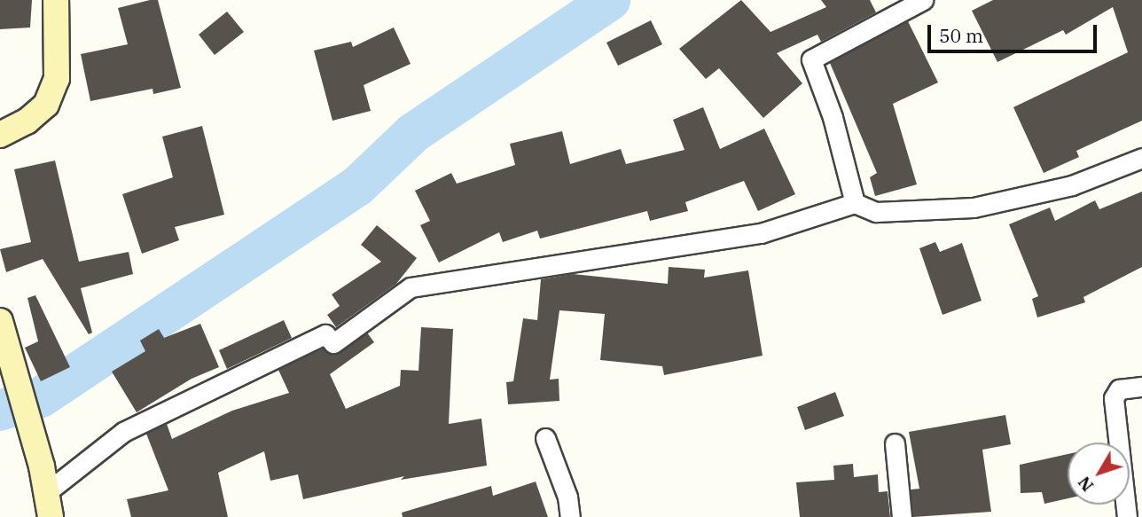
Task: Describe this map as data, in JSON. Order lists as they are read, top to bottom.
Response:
{
  "scale_bar": "50 m",
  "north": "bottom left"
}
